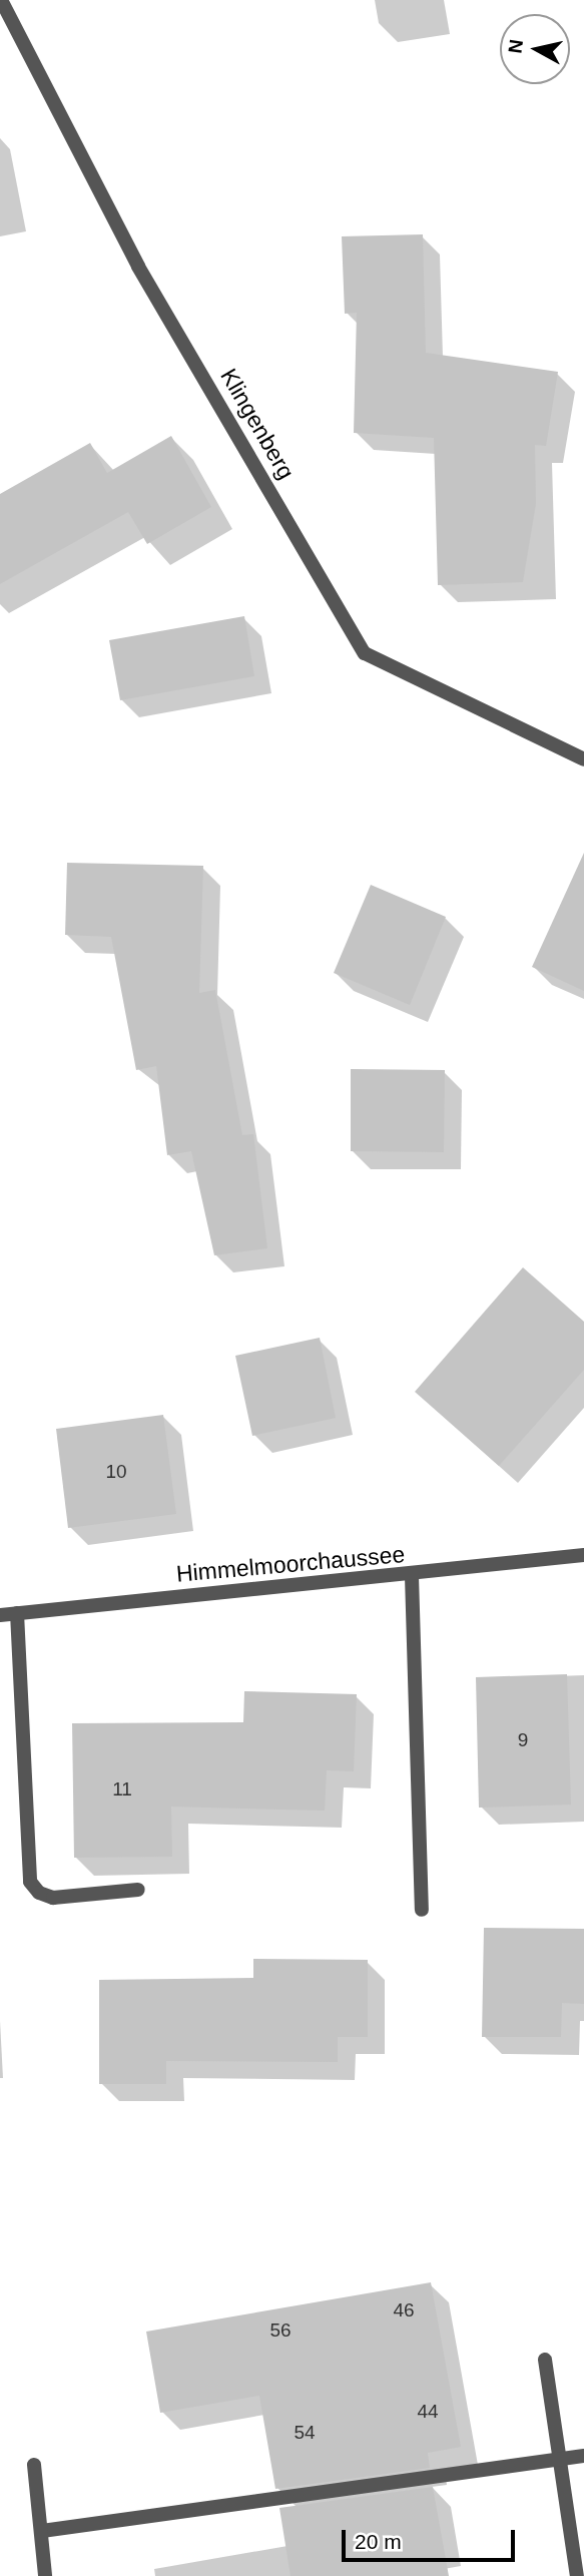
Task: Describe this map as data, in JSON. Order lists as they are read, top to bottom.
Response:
{
  "streets": {
    "street": ["Klingenberg", "Himmelmoorchaussee"]
  },
  "house_numbers": [
    "10",
    "9",
    "11",
    "46",
    "56",
    "44",
    "54"
  ],
  "scale_bar": "20 m",
  "north": "left"
}
